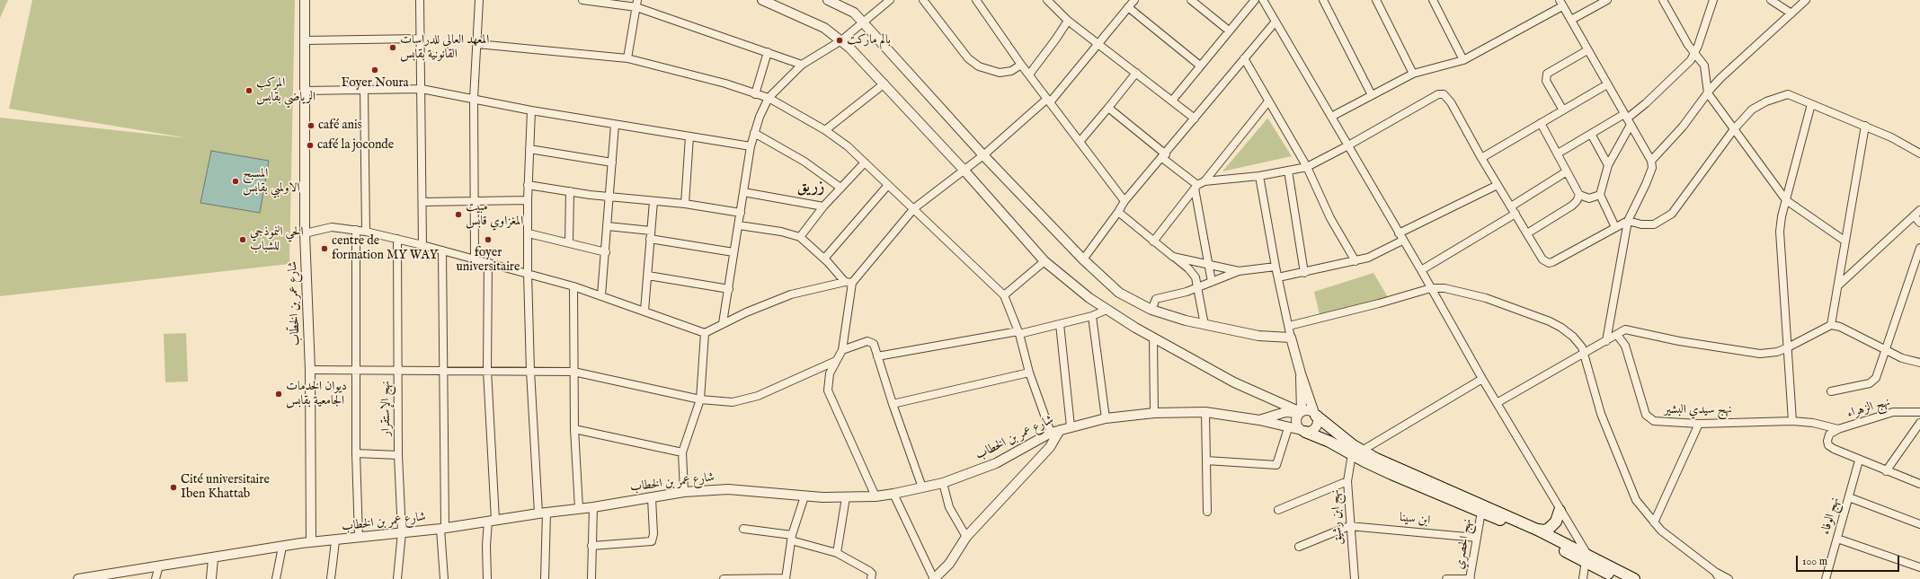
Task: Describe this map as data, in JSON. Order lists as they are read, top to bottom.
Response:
{
  "streets": {
    "street": [
      "شارع عمر بن الخطّاب",
      "نهج الإستقرار",
      "نهج الزهراء",
      "نهج سيدي البشير",
      "شارع عمر بن الخطاب",
      "نهج الوفاء",
      "نهج ابن رشيق",
      "ابن سينا",
      "نهج الحصري"
    ]
  },
  "crossings": [
    ["شارع عمر بن الخطّاب", "شارع عمر بن الخطاب"],
    ["نهج الإستقرار", "شارع عمر بن الخطاب"],
    ["نهج الزهراء", "نهج سيدي البشير"],
    ["نهج الزهراء", "نهج الوفاء"],
    ["نهج ابن رشيق", "ابن سينا"],
    ["ابن سينا", "نهج الحصري"]
  ],
  "districts": ["زريق"],
  "places": [
    "بالم ماركت",
    "المعهد العالي للدراسات القانونية بقابس",
    "Foyer Noura",
    "المركب الرياضي بقابس",
    "café anis",
    "café la joconde",
    "المسبح الاولمبي بقابس",
    "مبيت المغزاوي قابس",
    "الحي النموذجي للشباب",
    "foyer universitaire",
    "centre de formation MY WAY",
    "ديوان الخدمات الجامعية بقابس",
    "Cité universitaire Iben Khattab"
  ],
  "scale_bar": "100 m"
}
